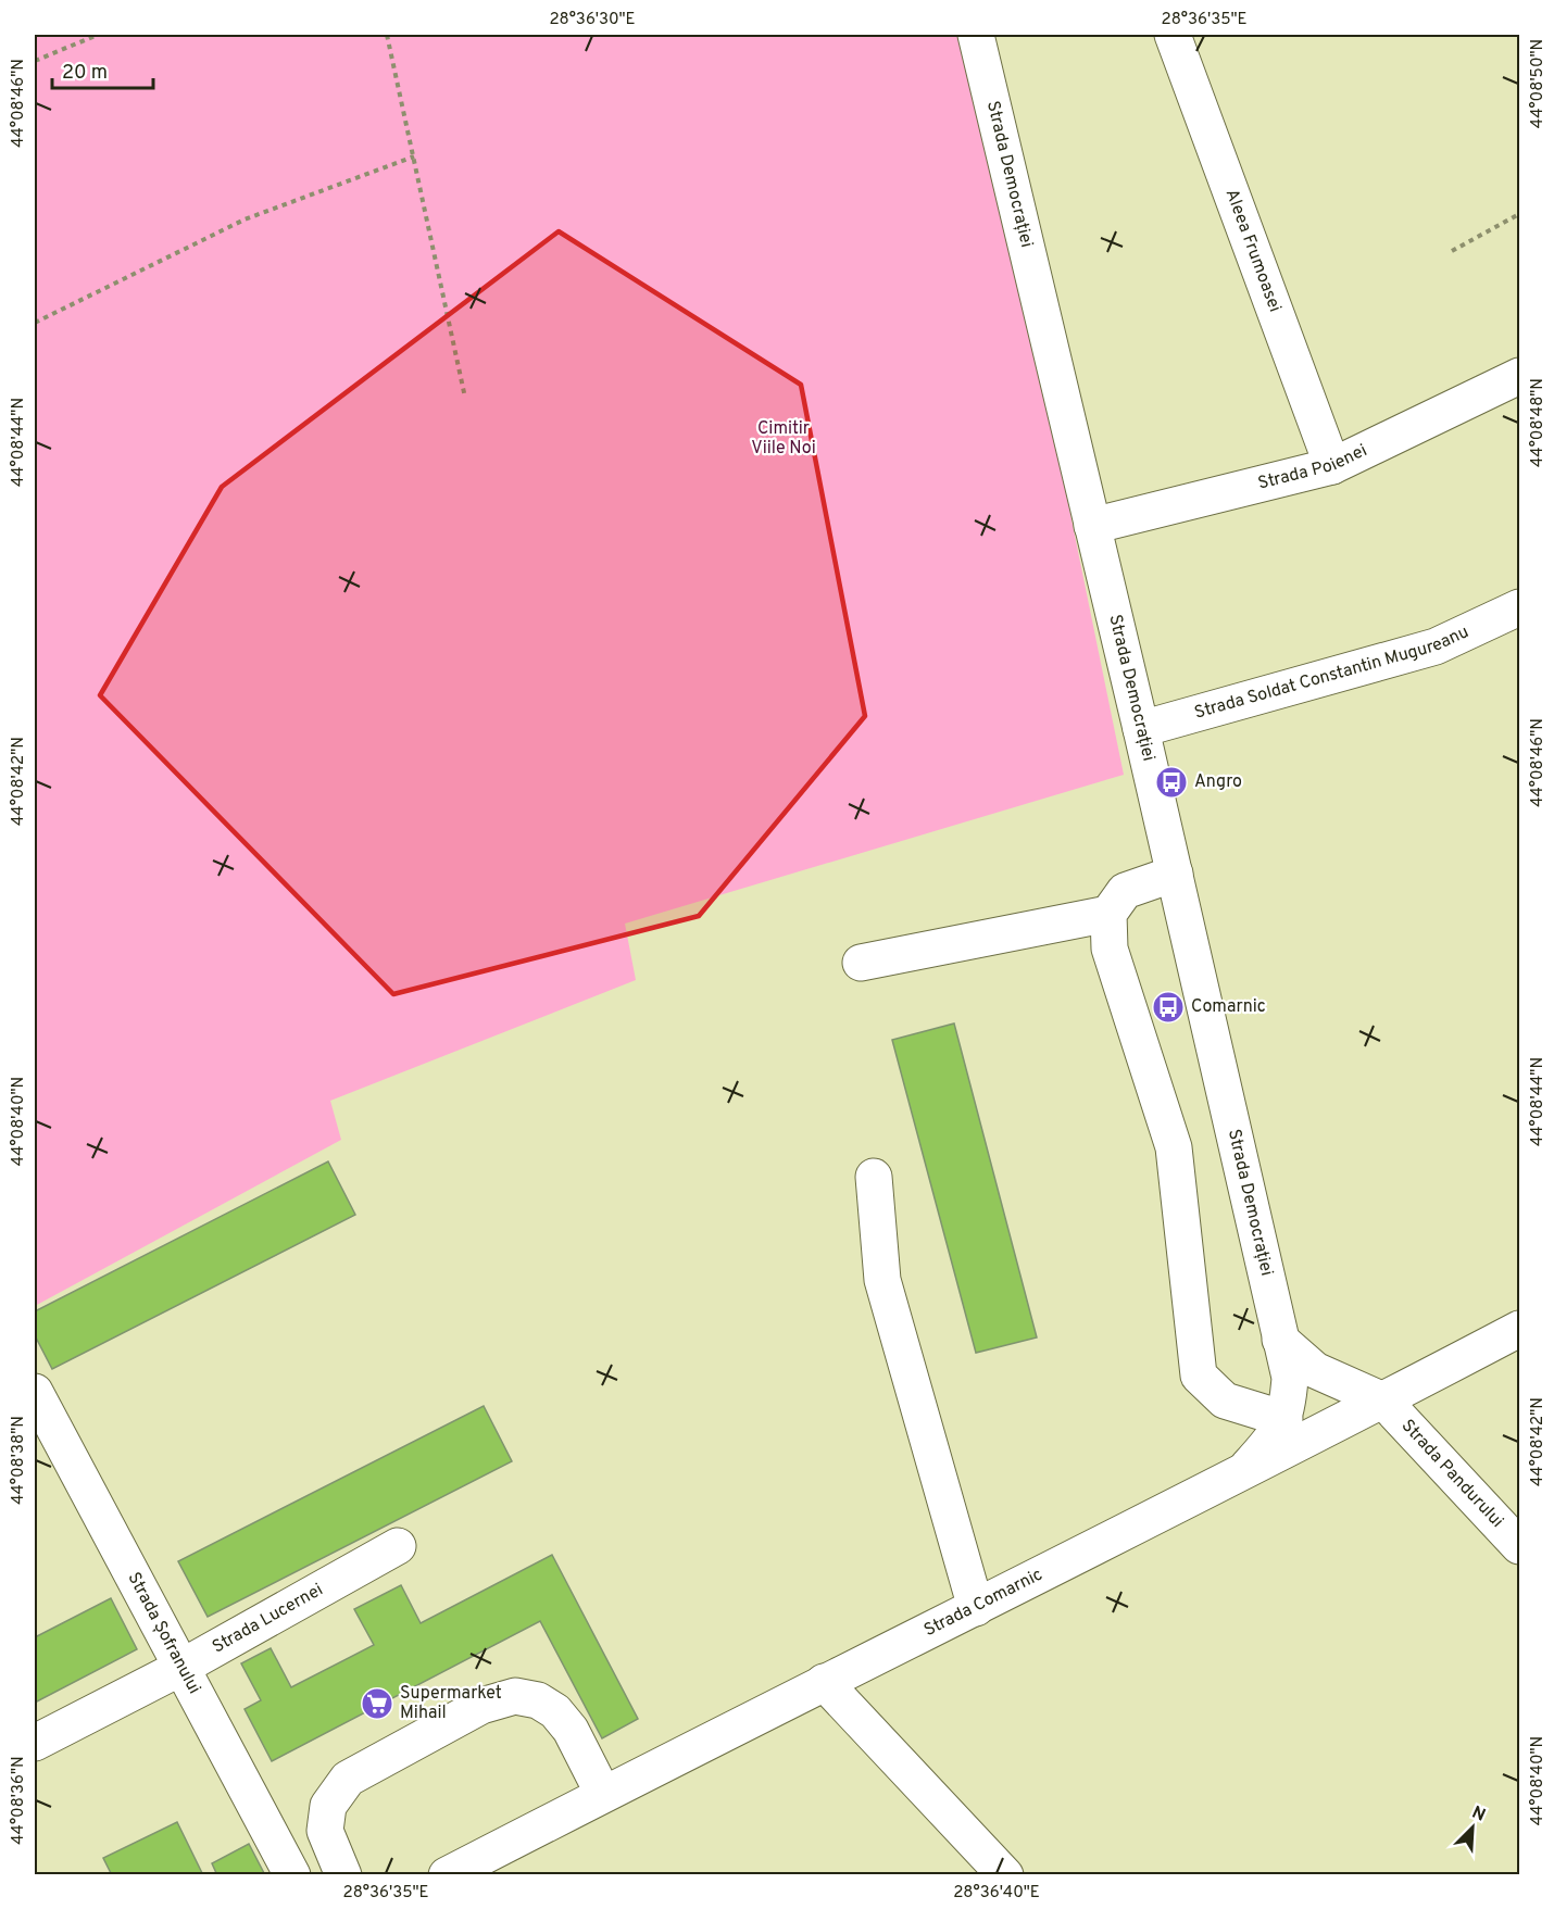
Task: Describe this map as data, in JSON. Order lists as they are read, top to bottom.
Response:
{
  "streets": {
    "street": [
      "Strada Democrației",
      "Aleea Frumoasei",
      "Strada Poienei",
      "Strada Soldat Constantin Mugureanu",
      "Strada Pandurului",
      "Strada Comarnic",
      "Strada Lucernei",
      "Strada Șofranului"
    ]
  },
  "crossings": [
    ["Strada Democrației", "Strada Poienei"],
    ["Strada Democrației", "Strada Soldat Constantin Mugureanu"],
    ["Aleea Frumoasei", "Strada Poienei"],
    ["Strada Pandurului", "Strada Comarnic"],
    ["Strada Lucernei", "Strada Șofranului"]
  ],
  "parks": ["Cimitir Viile Noi"],
  "places": {
    "bus stop": ["Angro", "Comarnic"],
    "supermarket": ["Supermarket Mihail"]
  },
  "scale_bar": "20 m",
  "north": "top right",
  "coordinates": [
    "28°36'30\"E",
    "28°36'35\"E",
    "44°08'50\"N",
    "44°08'46\"N",
    "44°08'48\"N",
    "44°08'44\"N",
    "44°08'42\"N",
    "44°08'40\"N",
    "44°08'38\"N",
    "44°08'36\"N",
    "28°36'40\"E"
  ]
}
